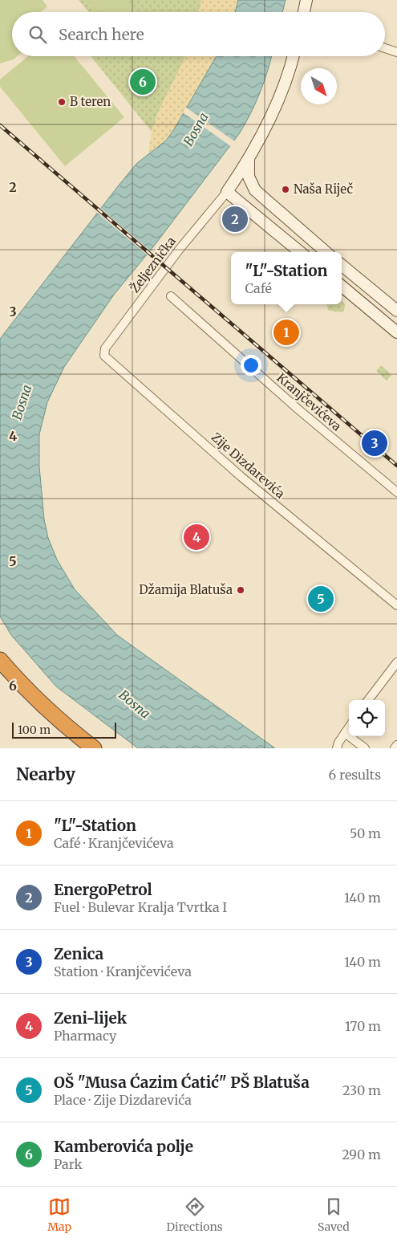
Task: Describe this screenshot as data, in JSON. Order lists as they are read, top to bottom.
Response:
{
  "streets": {
    "street": ["Željeznička", "Kranjčevićeva", "Zije Dizdarevića"]
  },
  "crossings": [
    ["Željeznička", "Zije Dizdarevića"]
  ],
  "water": ["Bosna"],
  "places": ["B teren", "Naša Riječ", "Džamija Blatuša"],
  "scale_bar": "100 m",
  "north": "bottom right",
  "page": {
    "search": "Search here",
    "pins": [
      "6",
      "2",
      "1",
      "3",
      "4",
      "5"
    ],
    "popup": ["\"L\"-Station", "Café"],
    "scale": "100 m",
    "heading": ["Nearby", "6 results"],
    "list": [
      {
        "mark": "1",
        "name": "\"L\"-Station",
        "note": "Café · Kranjčevićeva",
        "value": "50 m"
      },
      {
        "mark": "2",
        "name": "EnergoPetrol",
        "note": "Fuel · Bulevar Kralja Tvrtka I",
        "value": "140 m"
      },
      {
        "mark": "3",
        "name": "Zenica",
        "note": "Station · Kranjčevićeva",
        "value": "140 m"
      },
      {
        "mark": "4",
        "name": "Zeni-lijek",
        "note": "Pharmacy",
        "value": "170 m"
      },
      {
        "mark": "5",
        "name": "OŠ \"Musa Ćazim Ćatić\" PŠ Blatuša",
        "note": "Place · Zije Dizdarevića",
        "value": "230 m"
      },
      {
        "mark": "6",
        "name": "Kamberovića polje",
        "note": "Park",
        "value": "290 m"
      }
    ],
    "nav": ["Map", "Directions", "Saved"]
  },
  "grid": {
    "rows": [
      "2",
      "3",
      "4",
      "5",
      "6"
    ]
  }
}
